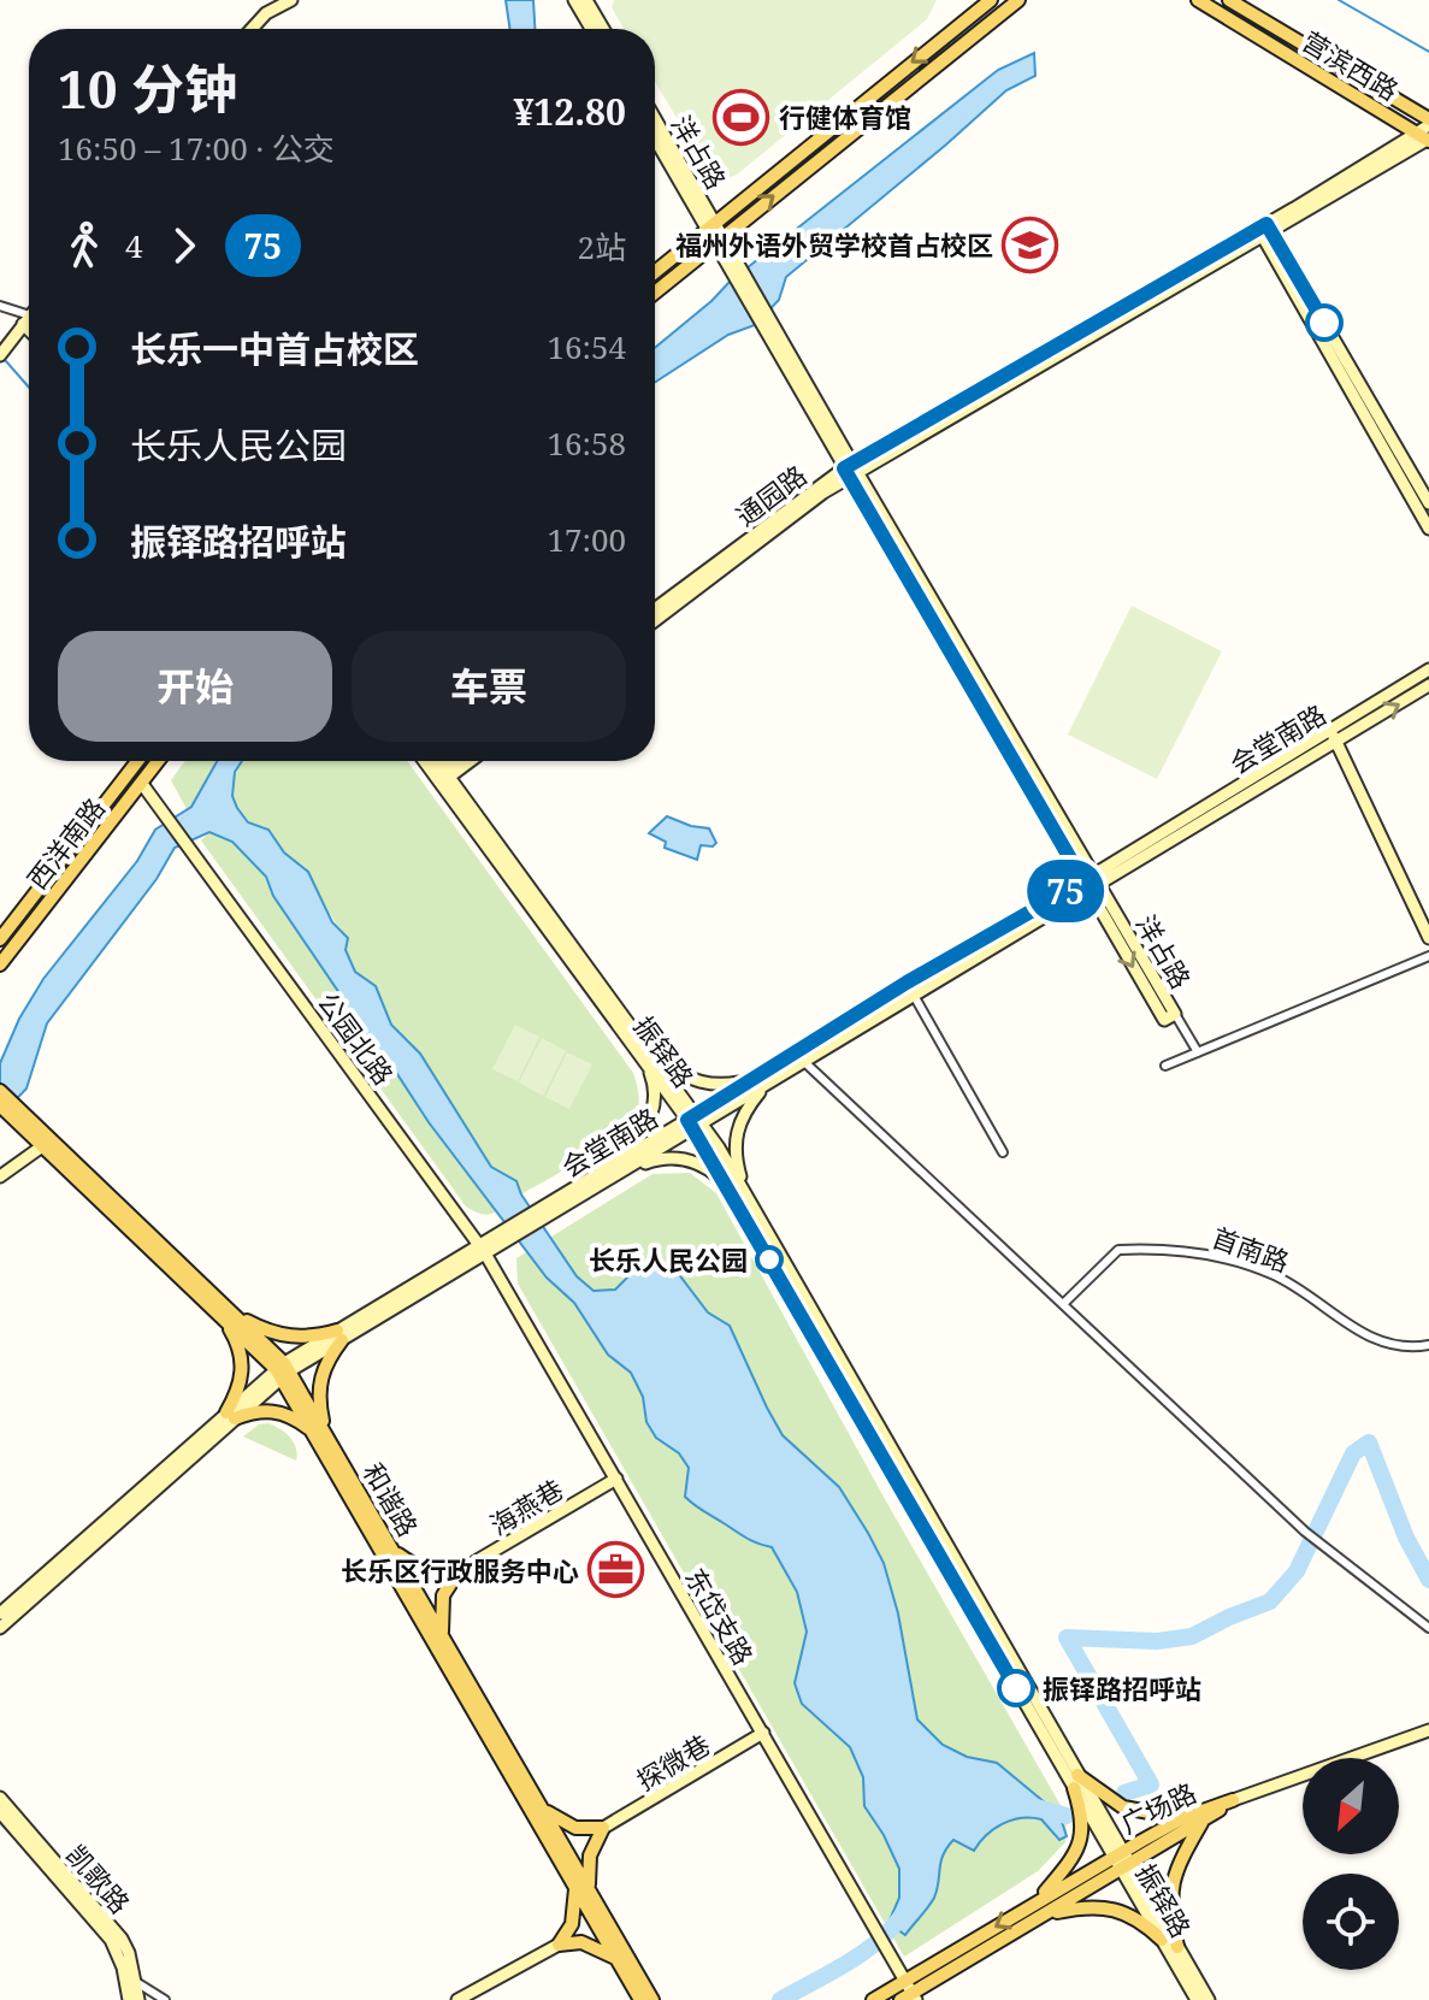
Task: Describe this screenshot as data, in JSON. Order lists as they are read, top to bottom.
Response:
{
  "streets": {
    "main road": [
      "营滨西路",
      "洋占路",
      "通园路",
      "会堂南路",
      "西洋南路",
      "公园北路",
      "振铎路",
      "和谐路",
      "海燕巷",
      "东岱支路",
      "探微巷",
      "广场路",
      "凯歌路"
    ],
    "street": ["首南路"]
  },
  "crossings": [
    ["营滨西路", "通园路"],
    ["洋占路", "通园路"],
    ["洋占路", "会堂南路"],
    ["会堂南路", "公园北路"],
    ["会堂南路", "振铎路"],
    ["会堂南路", "和谐路"],
    ["会堂南路", "东岱支路"],
    ["西洋南路", "公园北路"],
    ["公园北路", "东岱支路"],
    ["振铎路", "广场路"],
    ["海燕巷", "东岱支路"],
    ["东岱支路", "探微巷"],
    ["东岱支路", "广场路"]
  ],
  "places": {
    "sports": ["行健体育馆"],
    "school or university": ["福州外语外贸学校首占校区"],
    "other": ["长乐人民公园", "振铎路招呼站"],
    "office": ["长乐区行政服务中心"]
  },
  "lines": ["bus line 75"],
  "north": "bottom left",
  "page": {
    "on_map": "75",
    "heading": ["10 分钟", "16:50 – 17:00 · 公交", "¥12.80"],
    "legs": ["4", "75", "2站"],
    "list": [
      {
        "name": "长乐一中首占校区",
        "value": "16:54"
      },
      {
        "name": "长乐人民公园",
        "value": "16:58"
      },
      {
        "name": "振铎路招呼站",
        "value": "17:00"
      }
    ],
    "buttons": ["开始", "车票"]
  }
}
